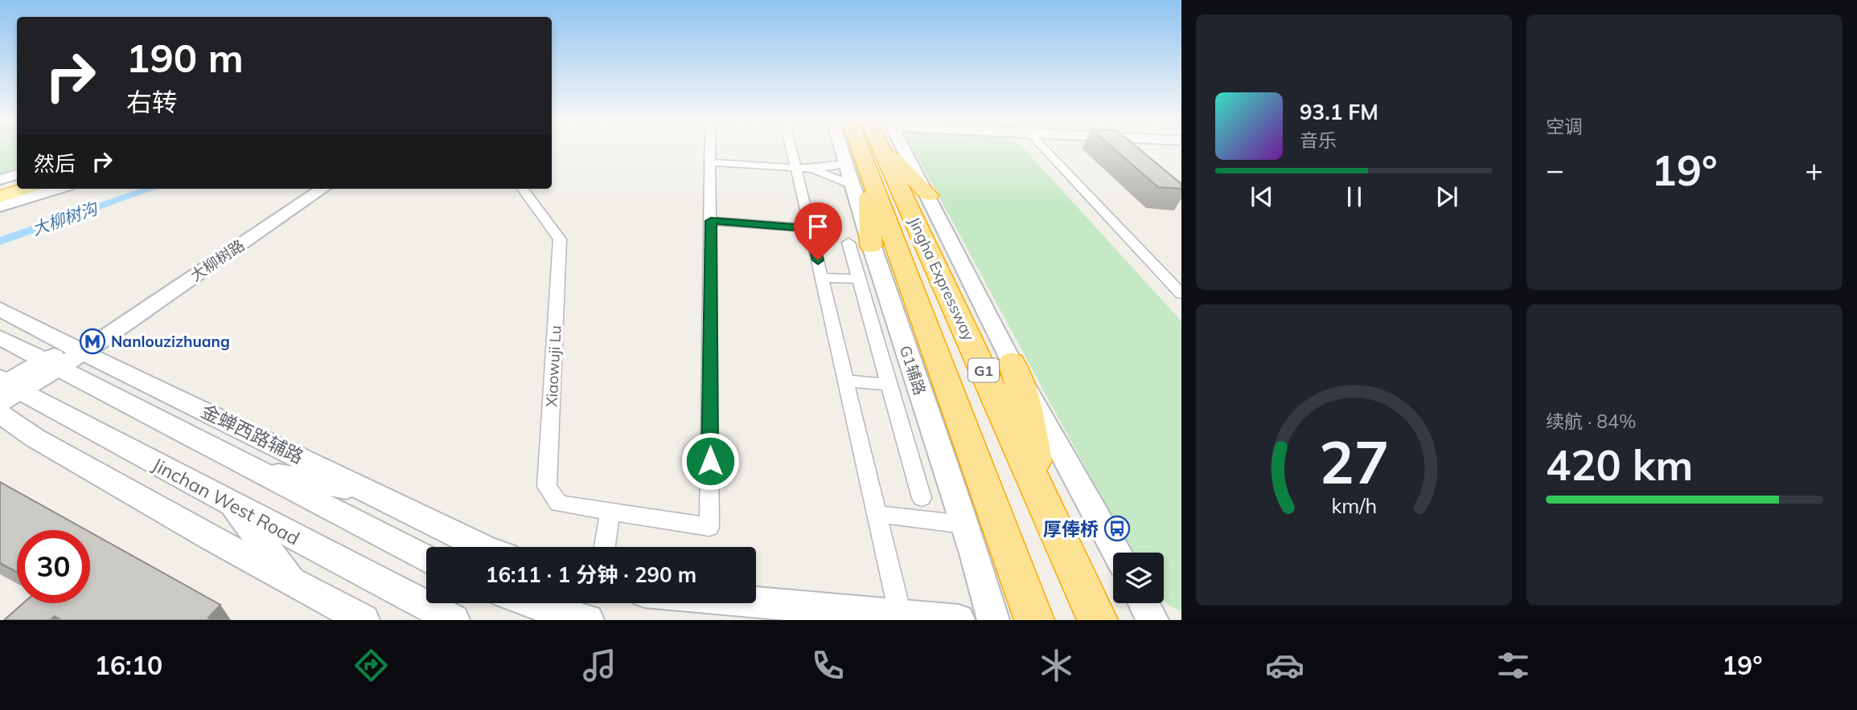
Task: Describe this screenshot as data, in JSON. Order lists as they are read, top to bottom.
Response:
{
  "streets": {
    "highway": ["Jingha Expressway", "G1"],
    "street": [
      "大柳树路",
      "Xiaowuji Lu",
      "G1辅路",
      "金蝉西路辅路",
      "Jinchan West Road"
    ]
  },
  "crossings": [
    ["大柳树路", "金蝉西路辅路"],
    ["大柳树路", "Jinchan West Road"]
  ],
  "water": ["大柳树沟"],
  "places": {
    "metro station": ["Nanlouzizhuang"],
    "bus stop": ["厚俸桥"]
  },
  "page": {
    "tile": [
      "空调",
      ["续航 · 84%", "420 km"]
    ],
    "turn": ["190 m", "右转"],
    "song": ["93.1 FM", "音乐"],
    "then": "然后",
    "heat": ["−", "19°", "+"],
    "limit": "30",
    "trip": "16:11 · 1 分钟 · 290 m",
    "tabs": ["16:10", "19°"],
    "gauge": ["27", "km/h"]
  }
}
